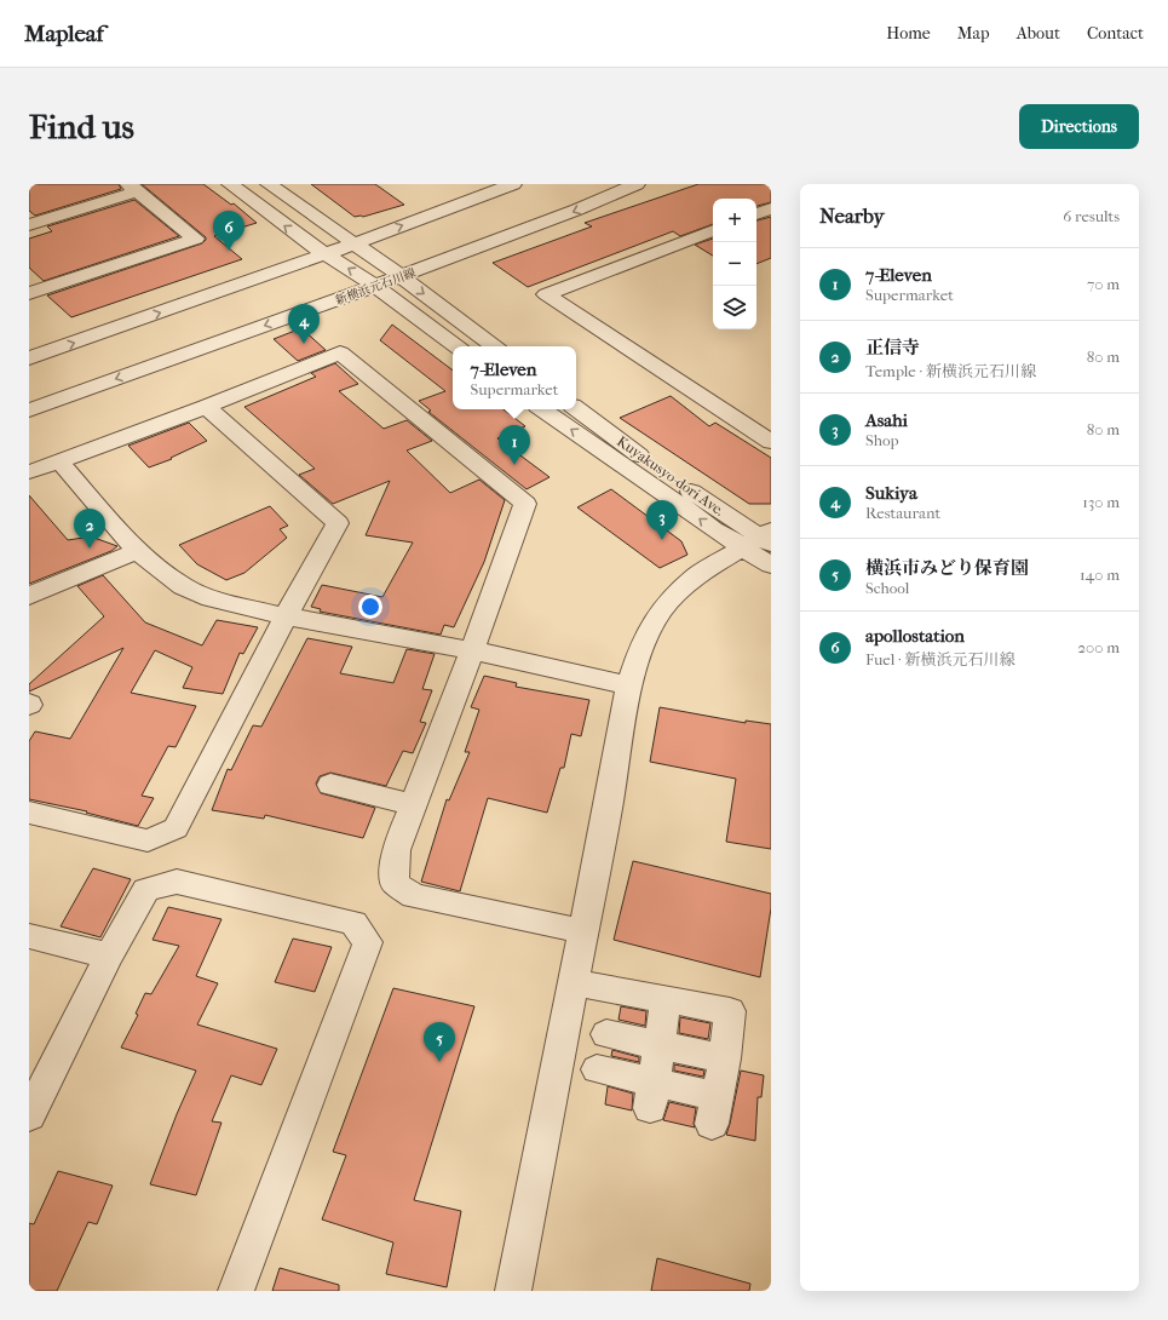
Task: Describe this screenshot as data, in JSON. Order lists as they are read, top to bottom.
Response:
{
  "streets": {
    "street": ["新横浜元石川線", "Kuyakusyo-dori Ave."]
  },
  "page": {
    "header": "Mapleaf",
    "nav": [
      "Home",
      "Map",
      "About",
      "Contact"
    ],
    "buttons": "Directions",
    "title": "Find us",
    "heading": ["Nearby", "6 results"],
    "map_buttons": ["+", "−"],
    "pins": [
      "6",
      "4",
      "1",
      "3",
      "2",
      "5"
    ],
    "list": [
      {
        "mark": "1",
        "name": "7-Eleven",
        "note": "Supermarket",
        "value": "70 m"
      },
      {
        "mark": "2",
        "name": "正信寺",
        "note": "Temple · 新横浜元石川線",
        "value": "80 m"
      },
      {
        "mark": "3",
        "name": "Asahi",
        "note": "Shop",
        "value": "80 m"
      },
      {
        "mark": "4",
        "name": "Sukiya",
        "note": "Restaurant",
        "value": "130 m"
      },
      {
        "mark": "5",
        "name": "横浜市みどり保育園",
        "note": "School",
        "value": "140 m"
      },
      {
        "mark": "6",
        "name": "apollostation",
        "note": "Fuel · 新横浜元石川線",
        "value": "200 m"
      }
    ],
    "popup": ["7-Eleven", "Supermarket"]
  }
}
